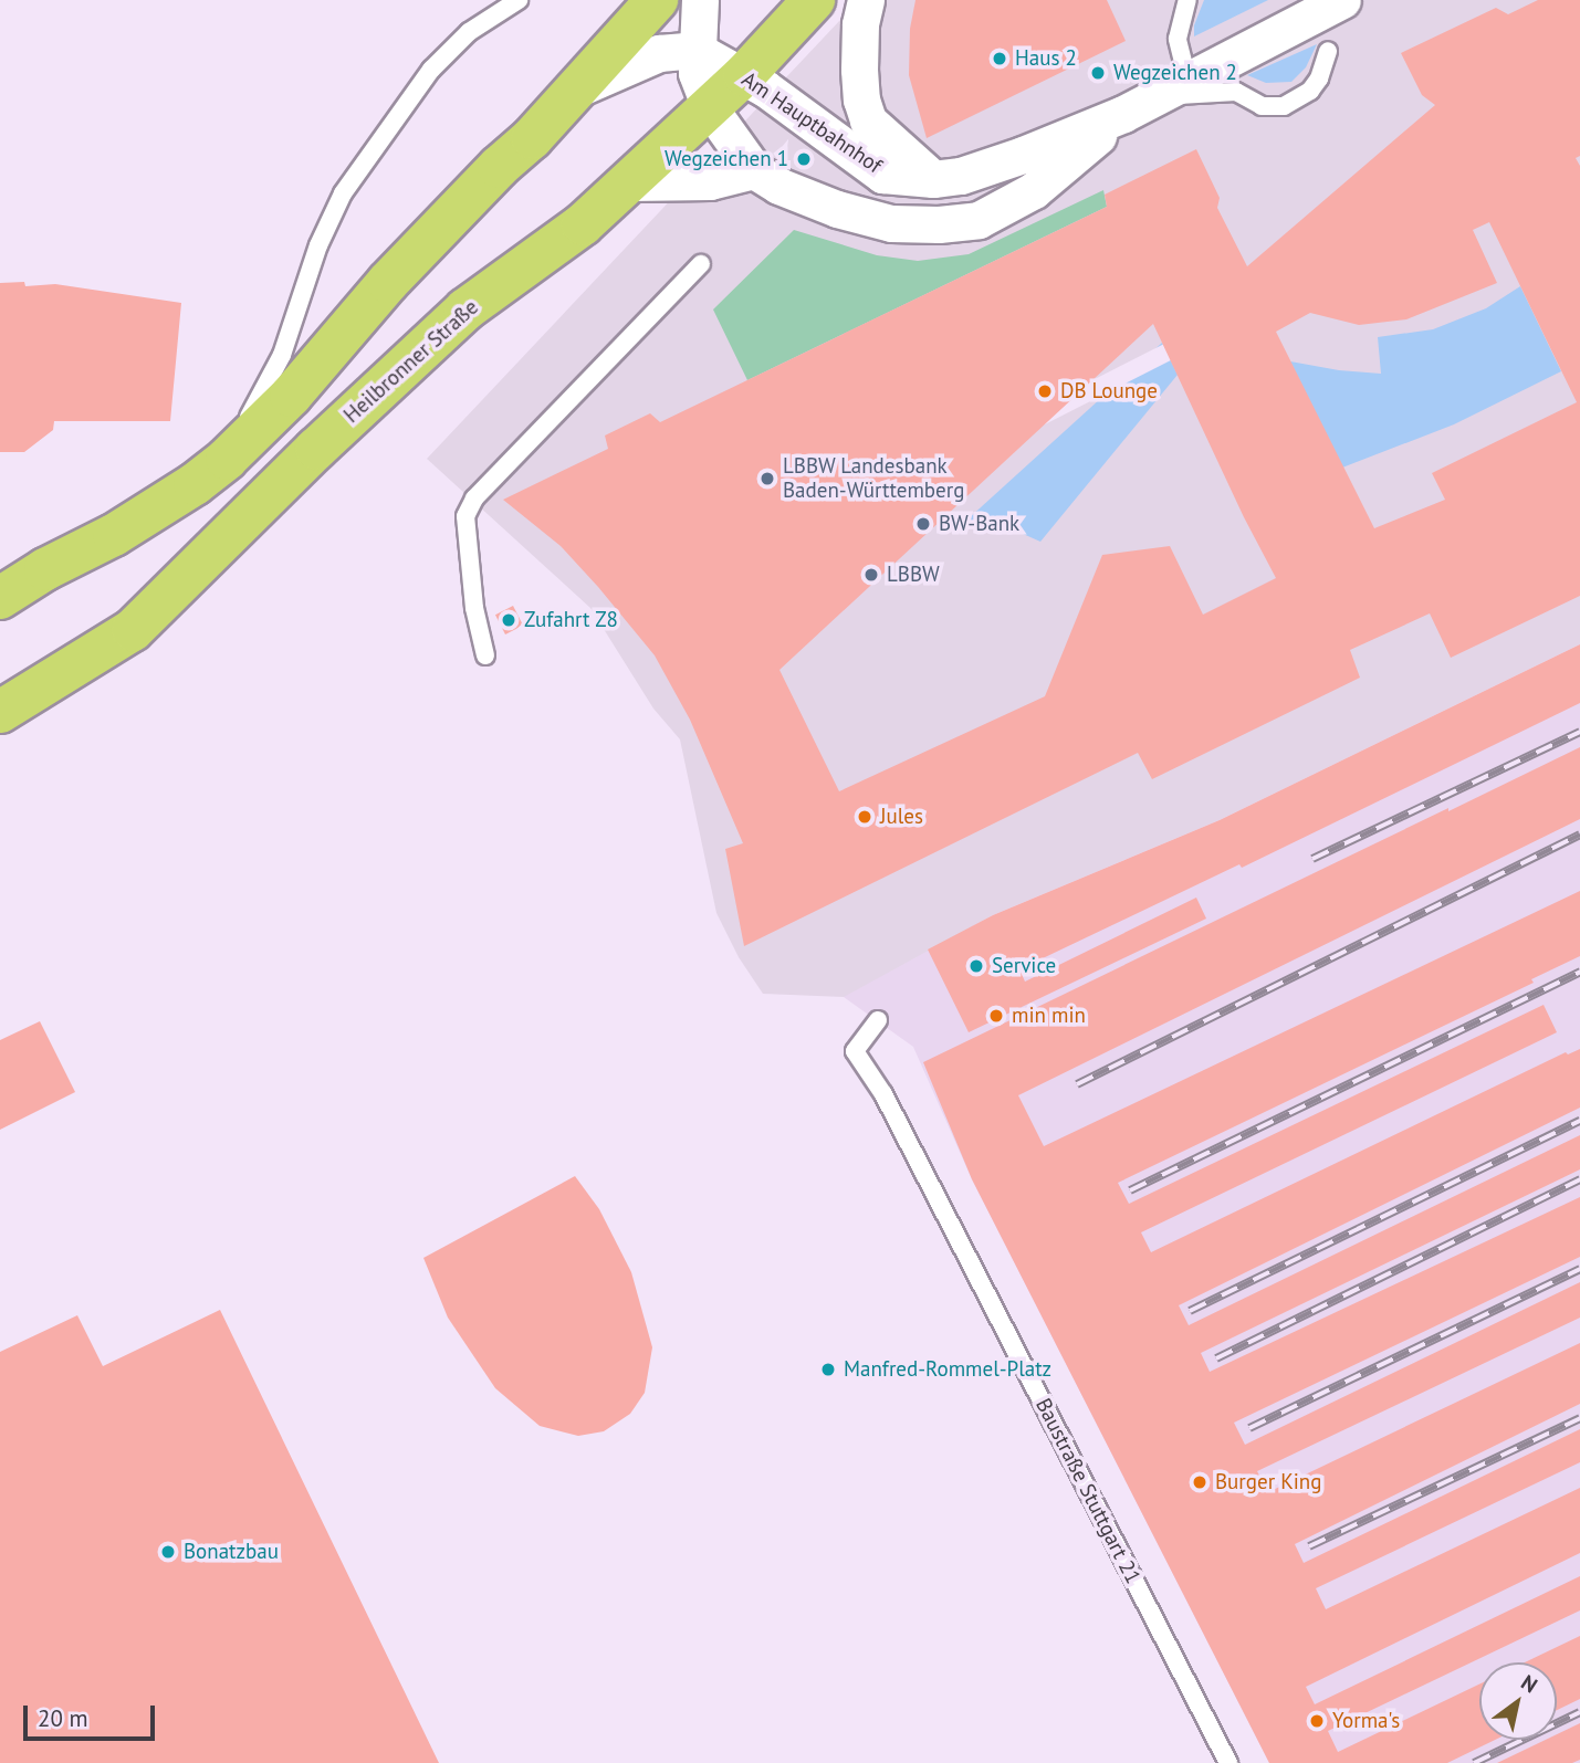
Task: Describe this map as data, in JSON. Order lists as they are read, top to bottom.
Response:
{
  "streets": {
    "main road": ["Heilbronner Straße"],
    "street": ["Am Hauptbahnhof"],
    "lane": ["Baustraße Stuttgart 21"]
  },
  "crossings": [
    ["Am Hauptbahnhof", "Heilbronner Straße"]
  ],
  "places": [
    "Haus 2",
    "Wegzeichen 2",
    "Wegzeichen 1",
    "DB Lounge",
    "LBBW Landesbank Baden-Württemberg",
    "BW-Bank",
    "LBBW",
    "Zufahrt Z8",
    "Jules",
    "Service",
    "min min",
    "Manfred-Rommel-Platz",
    "Burger King",
    "Bonatzbau",
    "Yorma's"
  ],
  "scale_bar": "20 m",
  "north": "top right"
}
